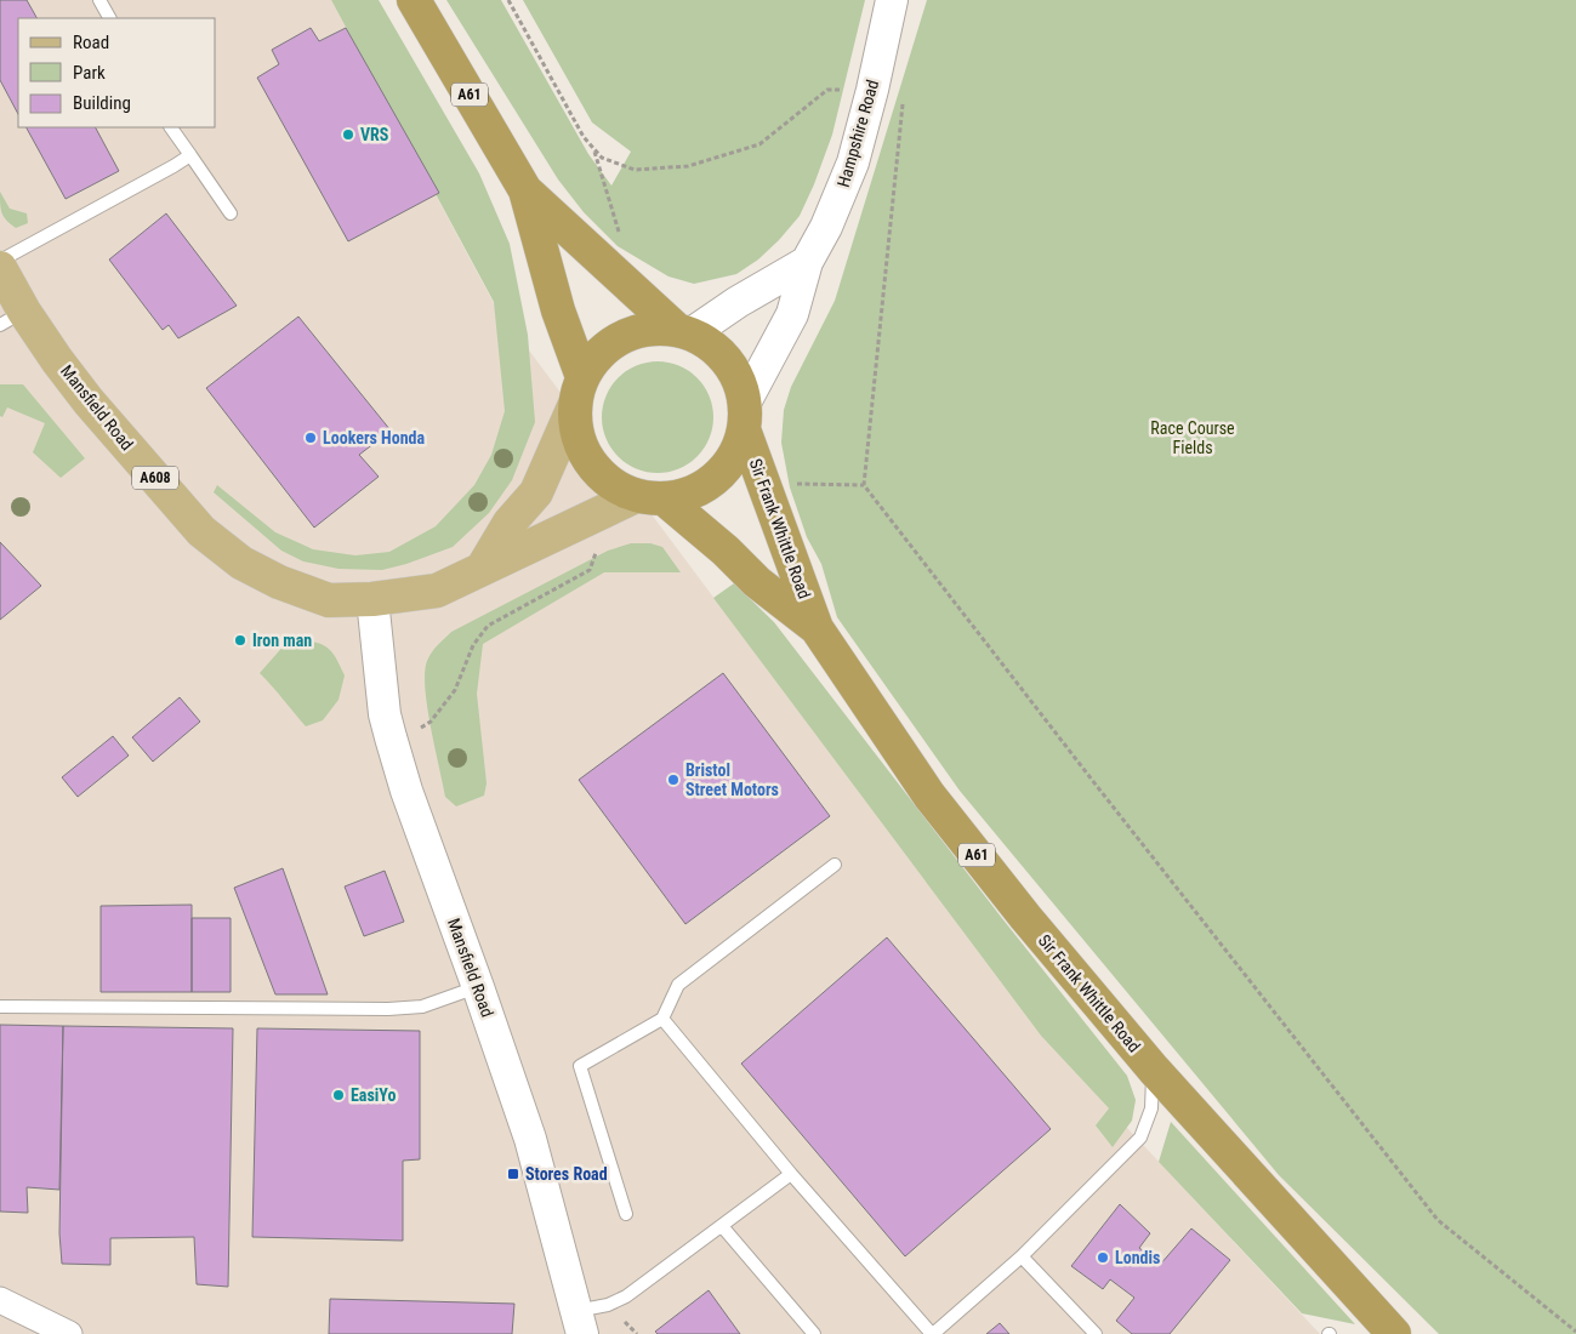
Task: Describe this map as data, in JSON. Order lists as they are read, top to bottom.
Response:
{
  "streets": {
    "highway": ["A61", "Sir Frank Whittle Road"],
    "main road": ["Mansfield Road", "A608"],
    "street": ["Hampshire Road"]
  },
  "crossings": [
    ["A61", "Hampshire Road"],
    ["A61", "Mansfield Road"],
    ["A61", "Sir Frank Whittle Road"],
    ["Hampshire Road", "Mansfield Road"],
    ["Hampshire Road", "Sir Frank Whittle Road"],
    ["Mansfield Road", "Sir Frank Whittle Road"]
  ],
  "parks": ["Race Course Fields"],
  "places": {
    "other": [
      "VRS",
      "Lookers Honda",
      "Iron man",
      "Bristol Street Motors",
      "EasiYo",
      "Londis"
    ],
    "transit": ["Stores Road"]
  },
  "legend": ["Road", "Park", "Building"]
}
